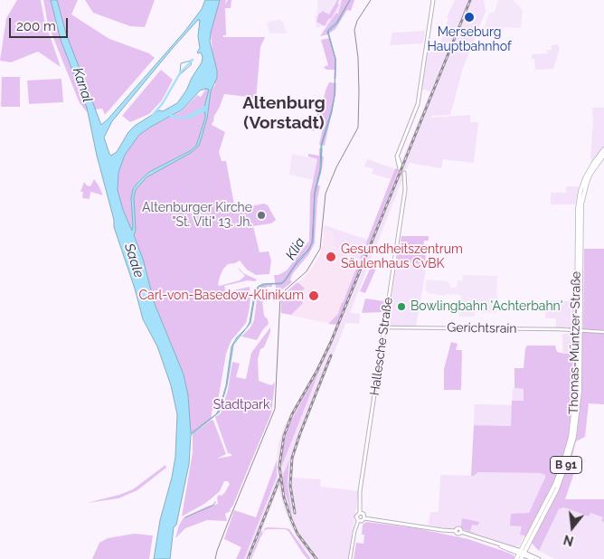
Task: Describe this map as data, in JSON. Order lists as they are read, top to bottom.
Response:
{
  "streets": {
    "main road": ["Thomas-Müntzer-Straße", "Hallesche Straße", "B 91"],
    "street": ["Gerichtsrain"]
  },
  "crossings": [
    ["Gerichtsrain", "Thomas-Müntzer-Straße"],
    ["Gerichtsrain", "Hallesche Straße"]
  ],
  "districts": ["Altenburg (Vorstadt)"],
  "water": ["Kanal", "Klia", "Saale"],
  "parks": ["Stadtpark"],
  "places": [
    "Merseburg Hauptbahnhof",
    "Altenburger Kirche \"St. Viti\" 13. Jh.",
    "Gesundheitszentrum Säulenhaus CvBK",
    "Carl-von-Basedow-Klinikum",
    "Bowlingbahn 'Achterbahn'"
  ],
  "scale_bar": "200 m",
  "north": "bottom"
}
